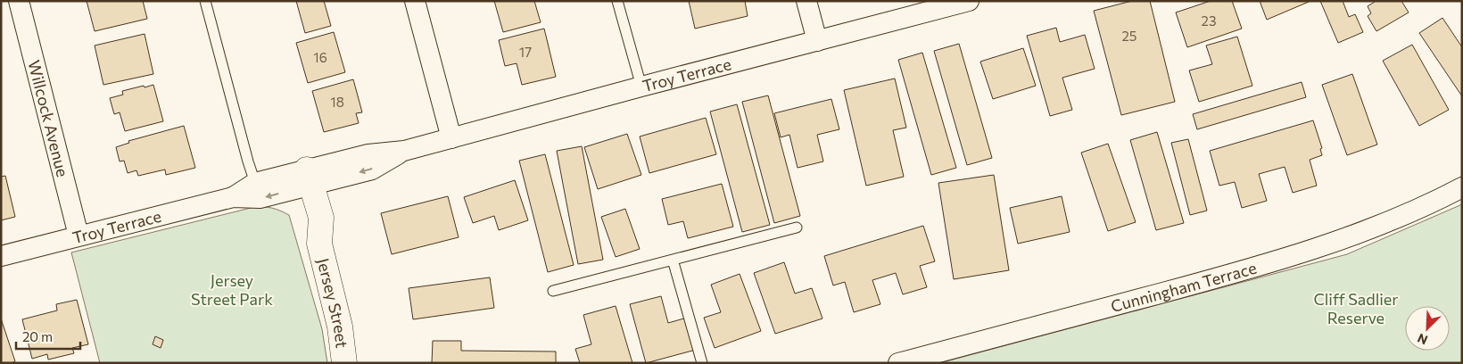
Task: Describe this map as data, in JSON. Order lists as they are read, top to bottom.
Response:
{
  "streets": {
    "street": [
      "Troy Terrace",
      "Willcock Avenue",
      "Cunningham Terrace",
      "Jersey Street"
    ]
  },
  "crossings": [
    ["Troy Terrace", "Willcock Avenue"],
    ["Troy Terrace", "Jersey Street"]
  ],
  "parks": ["Jersey Street Park", "Cliff Sadlier Reserve"],
  "house_numbers": [
    "23",
    "25",
    "17",
    "16",
    "18"
  ],
  "scale_bar": "20 m",
  "north": "bottom left"
}
